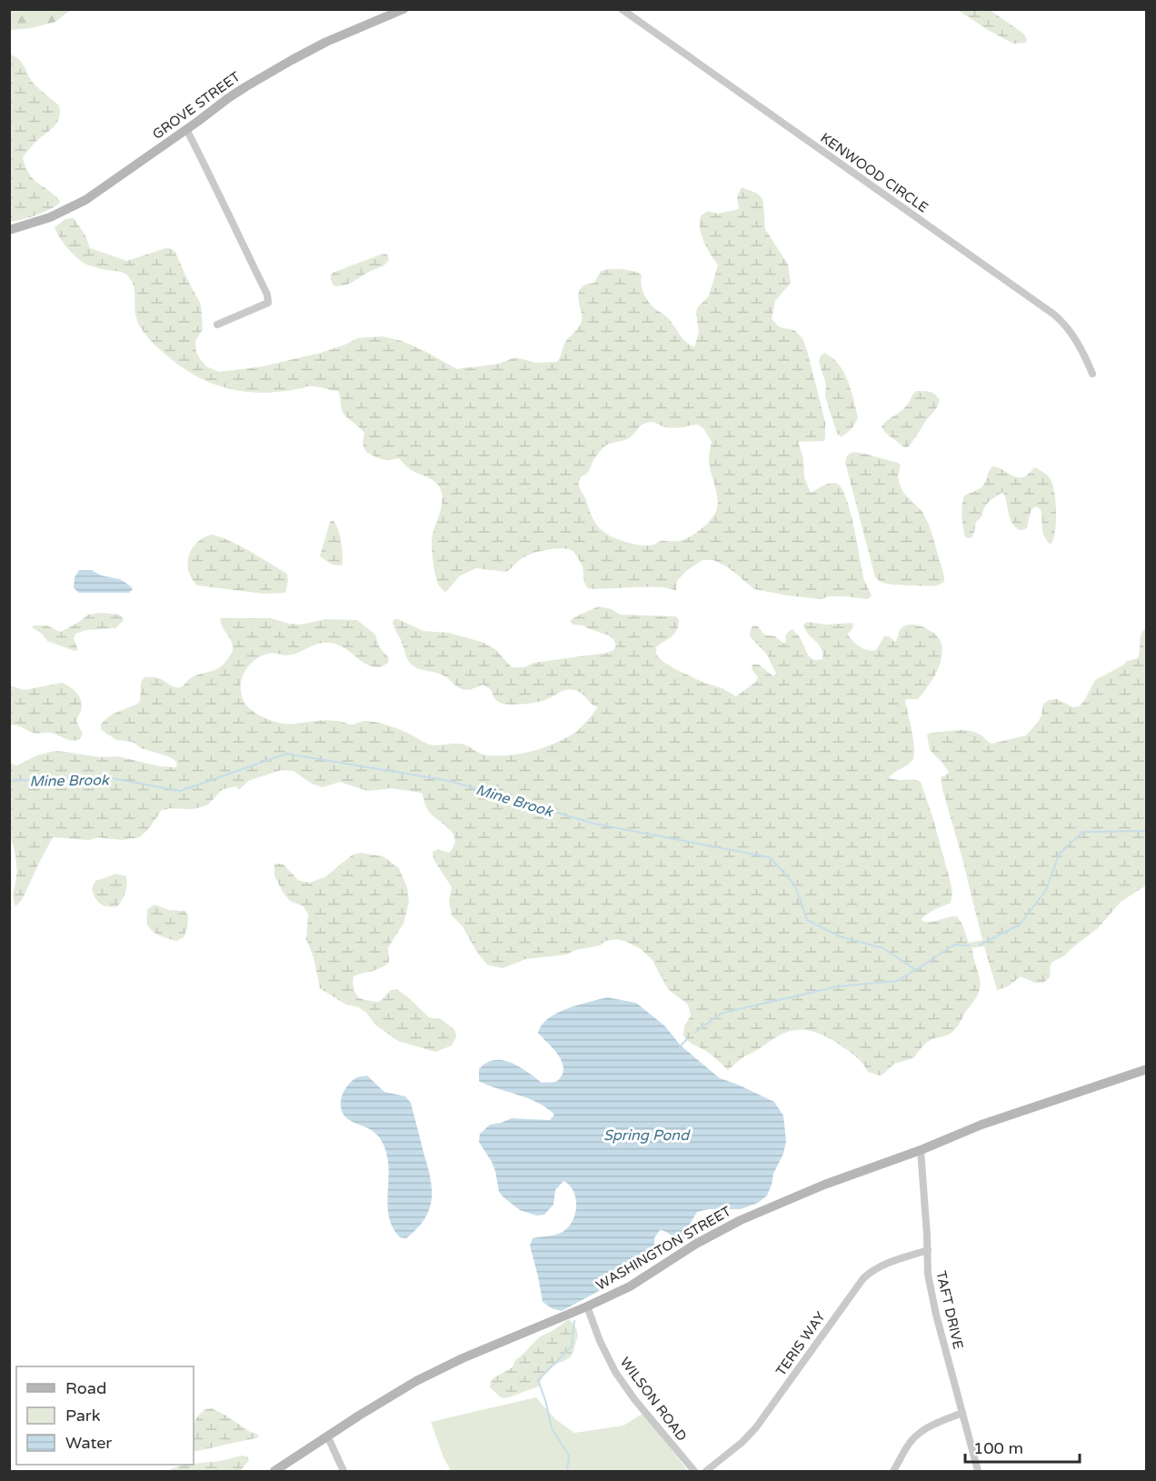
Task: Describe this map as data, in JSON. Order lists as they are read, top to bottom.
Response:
{
  "streets": {
    "main road": ["GROVE STREET", "WASHINGTON STREET"],
    "street": [
      "KENWOOD CIRCLE",
      "TAFT DRIVE",
      "TERIS WAY",
      "WILSON ROAD"
    ]
  },
  "crossings": [
    ["WASHINGTON STREET", "TAFT DRIVE"],
    ["WASHINGTON STREET", "WILSON ROAD"],
    ["TAFT DRIVE", "TERIS WAY"]
  ],
  "water": ["Mine Brook", "Spring Pond"],
  "legend": ["Road", "Park", "Water"],
  "scale_bar": "100 m"
}
